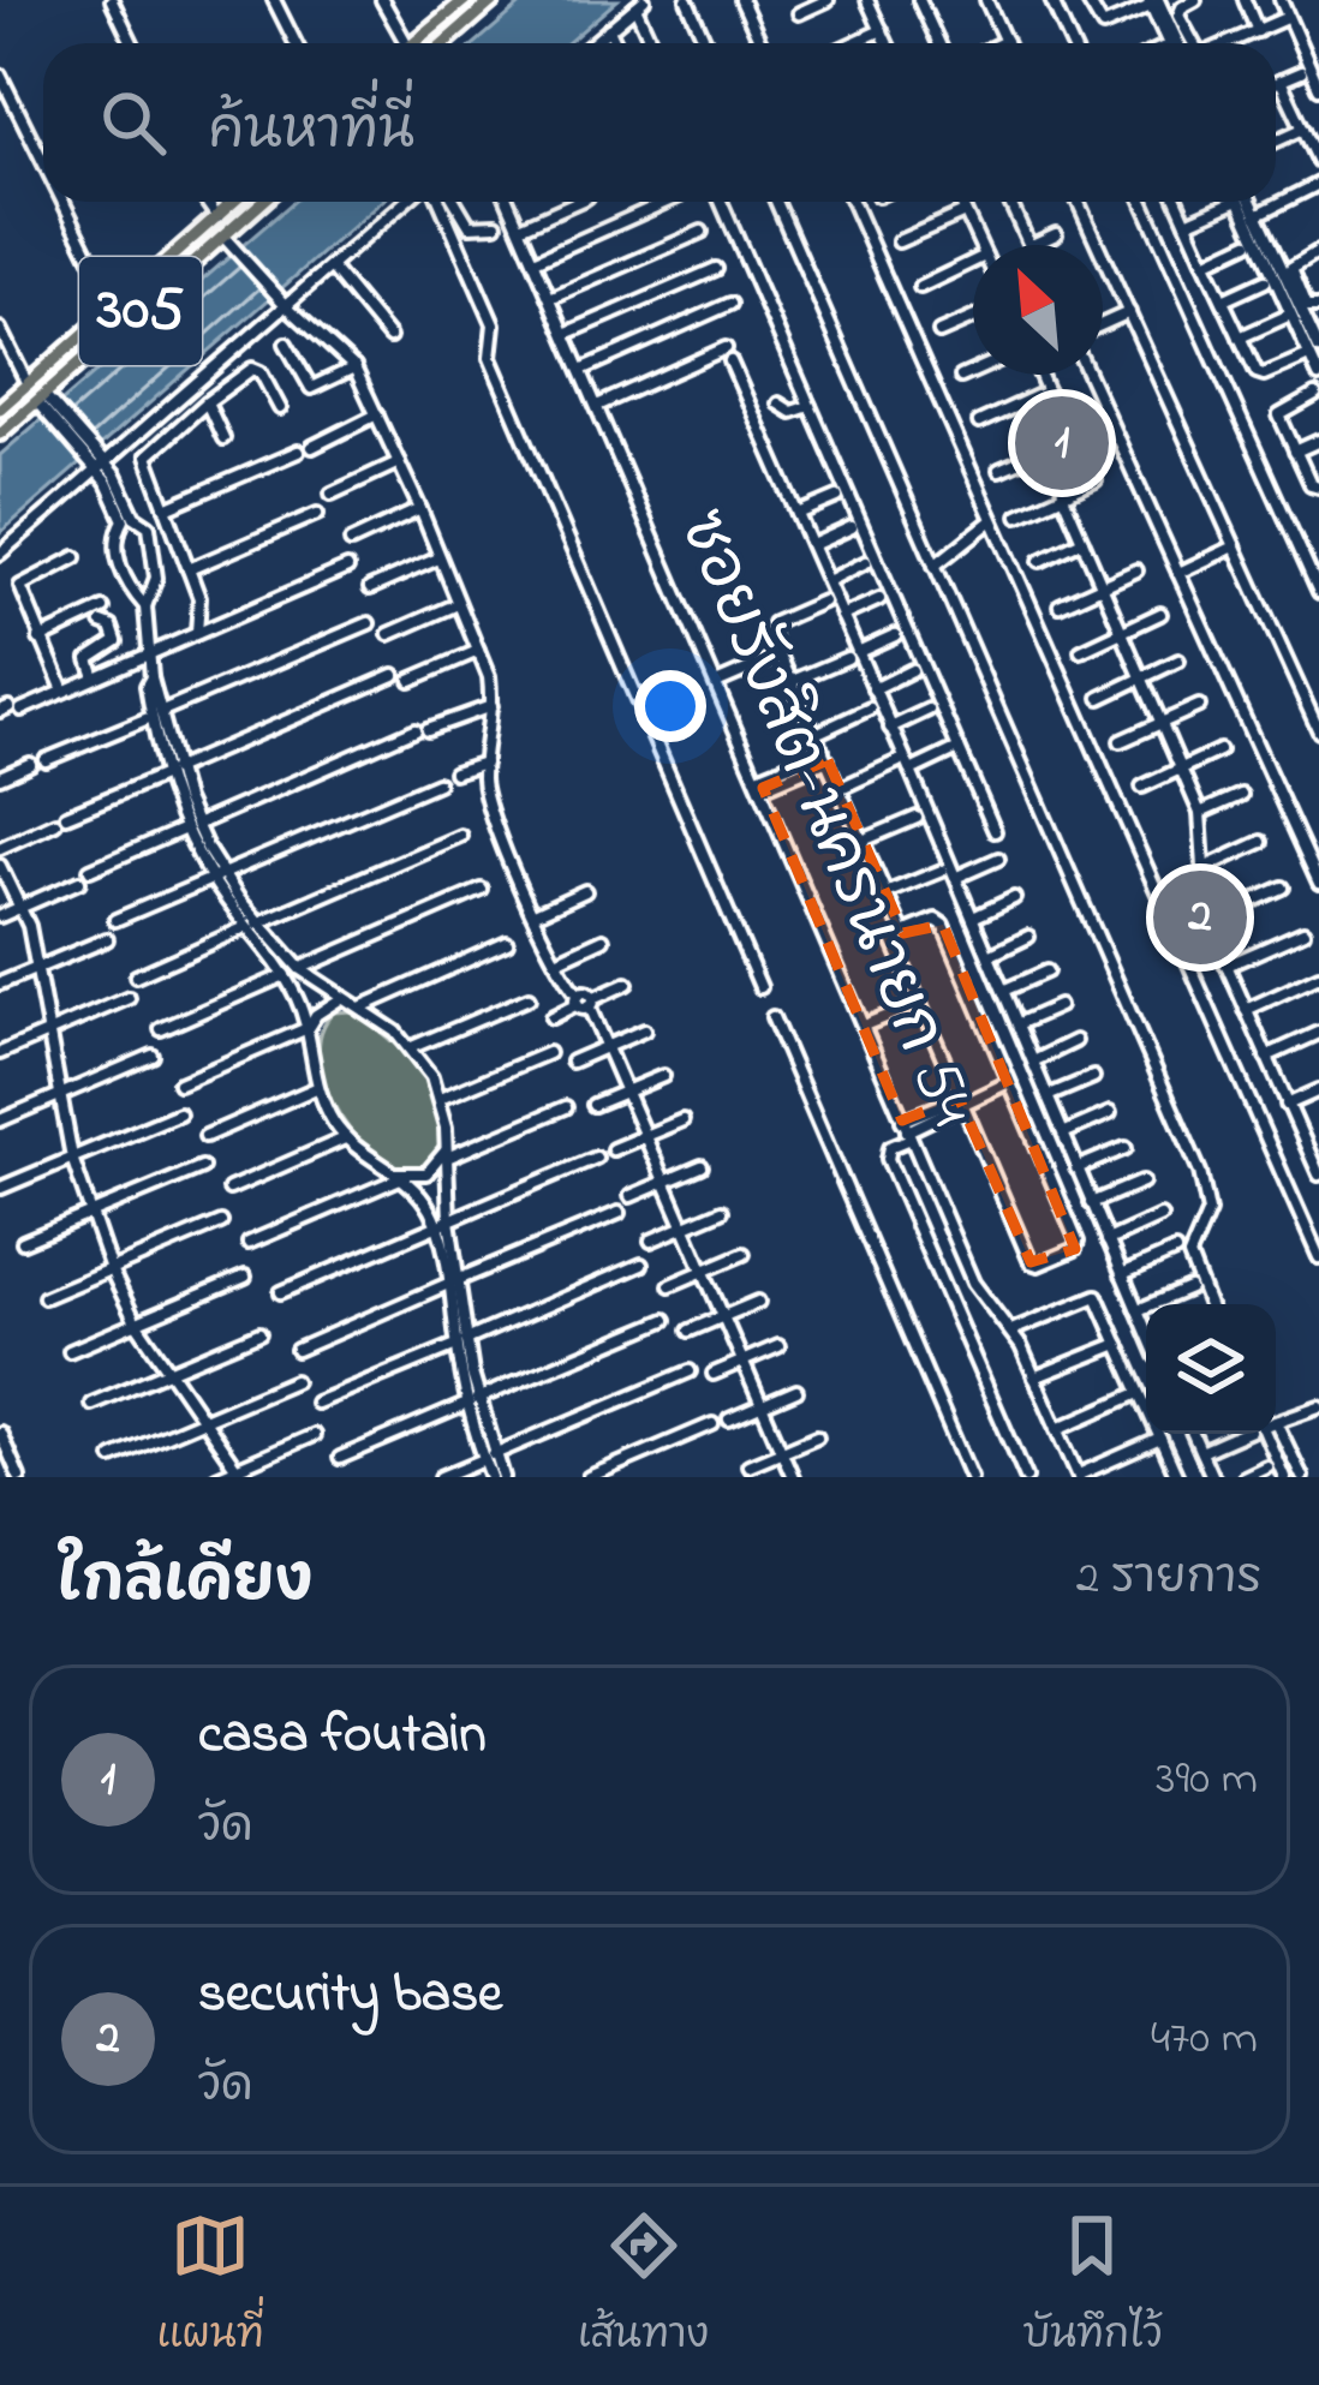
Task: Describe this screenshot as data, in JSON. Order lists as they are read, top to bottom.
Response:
{
  "streets": {
    "main road": ["305"],
    "street": ["ซอยรังสิต-นครนายก 54"]
  },
  "north": "top left",
  "page": {
    "search": "ค้นหาที่นี่",
    "pins": ["1", "2"],
    "heading": ["ใกล้เคียง", "2 รายการ"],
    "list": [
      {
        "mark": "1",
        "name": "casa foutain",
        "note": "วัด",
        "value": "390 m"
      },
      {
        "mark": "2",
        "name": "security base",
        "note": "วัด",
        "value": "470 m"
      }
    ],
    "nav": ["แผนที่", "เส้นทาง", "บันทึกไว้"]
  }
}
